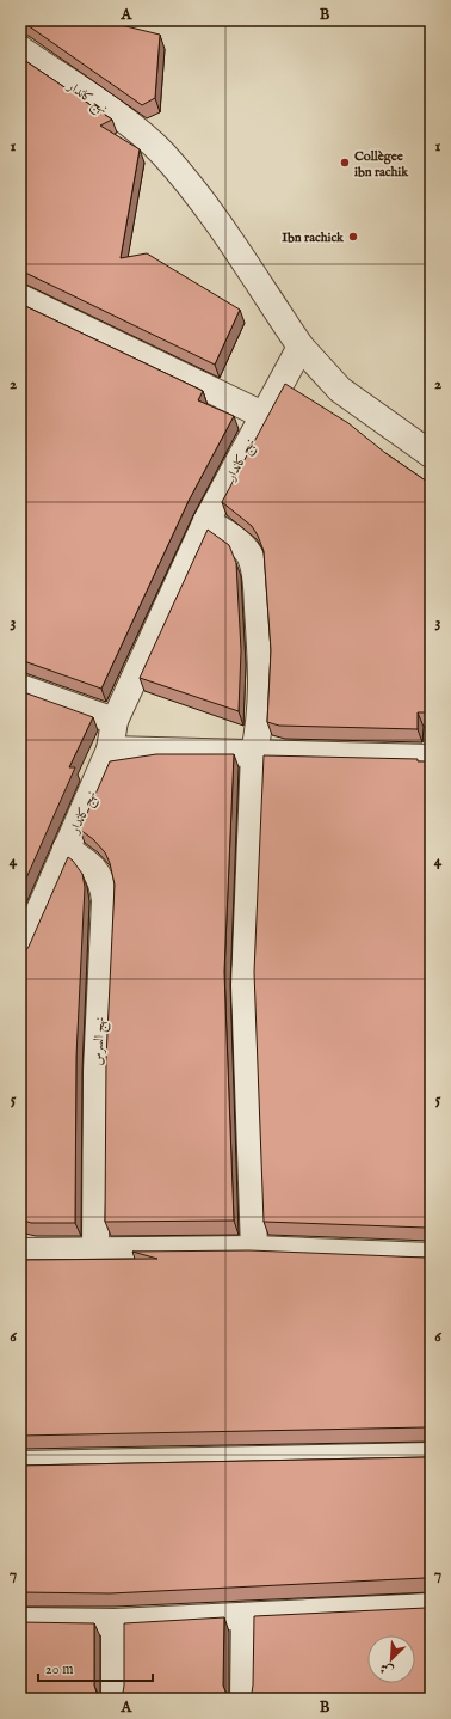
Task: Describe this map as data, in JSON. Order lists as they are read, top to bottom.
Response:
{
  "streets": {
    "street": ["نهج كاندار", "نهج السرس"]
  },
  "crossings": [
    ["نهج كاندار", "نهج السرس"]
  ],
  "places": ["Collègee ibn rachik", "Ibn rachick"],
  "scale_bar": "20 m",
  "north": "bottom left",
  "grid": {
    "columns": ["A", "B"],
    "rows": [
      "1",
      "2",
      "3",
      "4",
      "5",
      "6",
      "7"
    ]
  }
}
